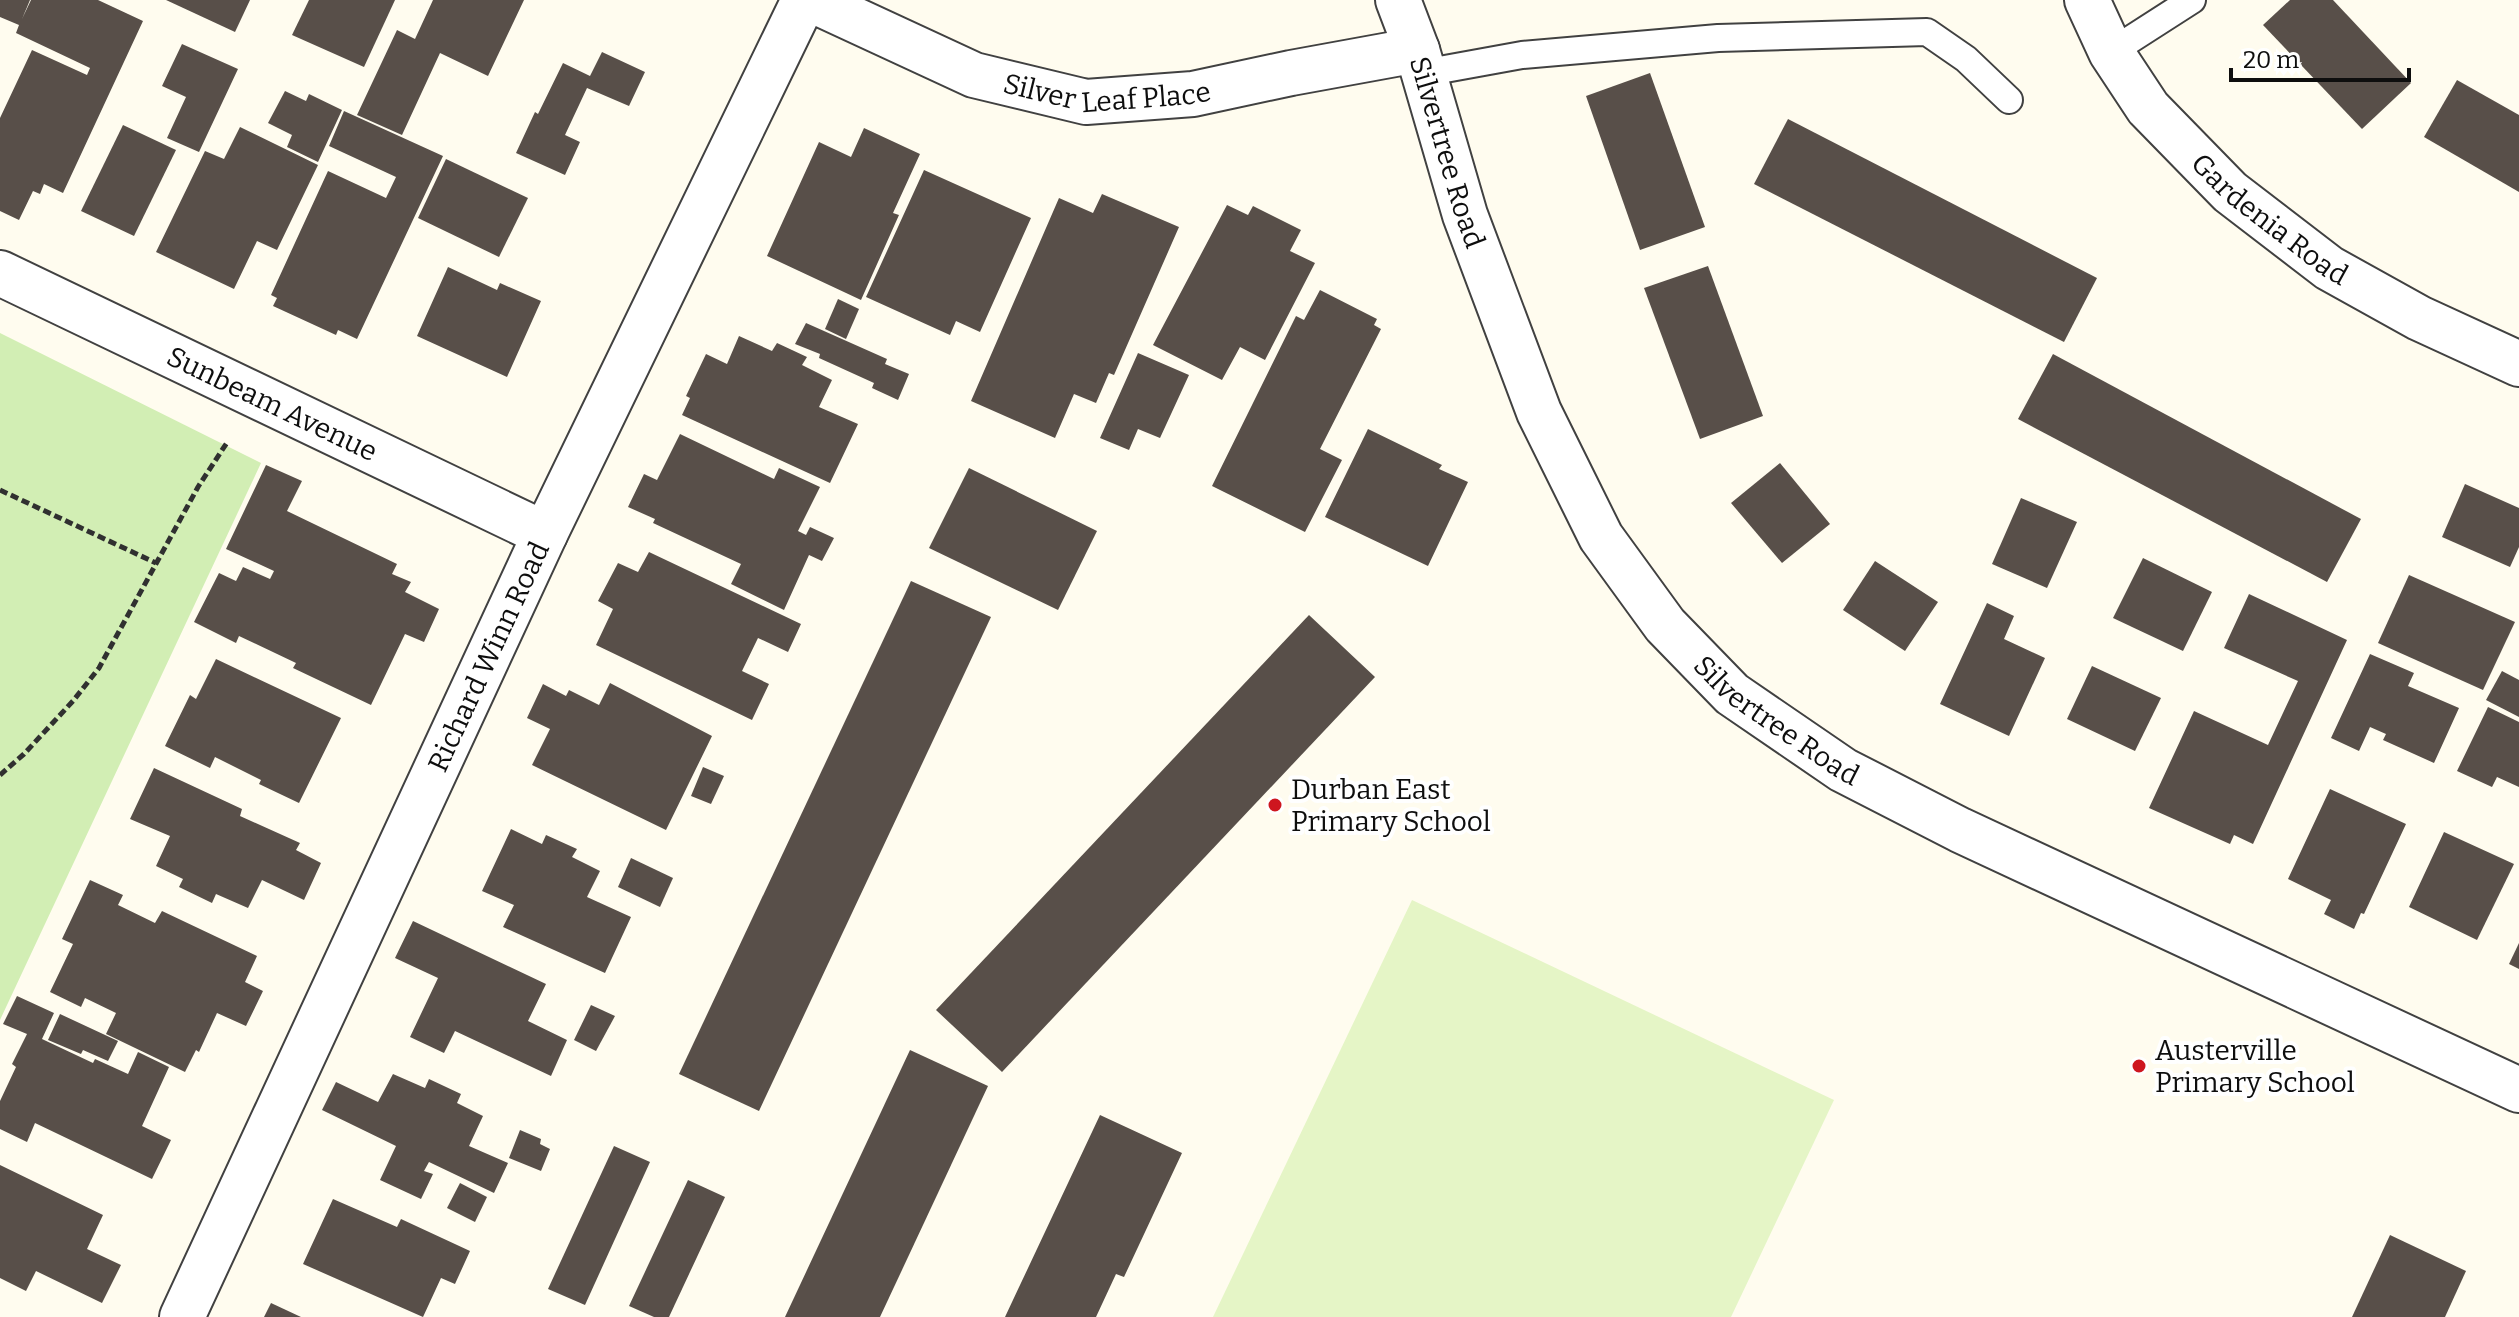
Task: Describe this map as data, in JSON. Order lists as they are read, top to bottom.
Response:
{
  "streets": {
    "street": [
      "Silver Leaf Place",
      "Silvertree Road",
      "Gardenia Road",
      "Sunbeam Avenue",
      "Richard Winn Road"
    ]
  },
  "crossings": [
    ["Silver Leaf Place", "Silvertree Road"],
    ["Sunbeam Avenue", "Richard Winn Road"]
  ],
  "places": ["Durban East Primary School", "Austerville Primary School"],
  "scale_bar": "20 m"
}
